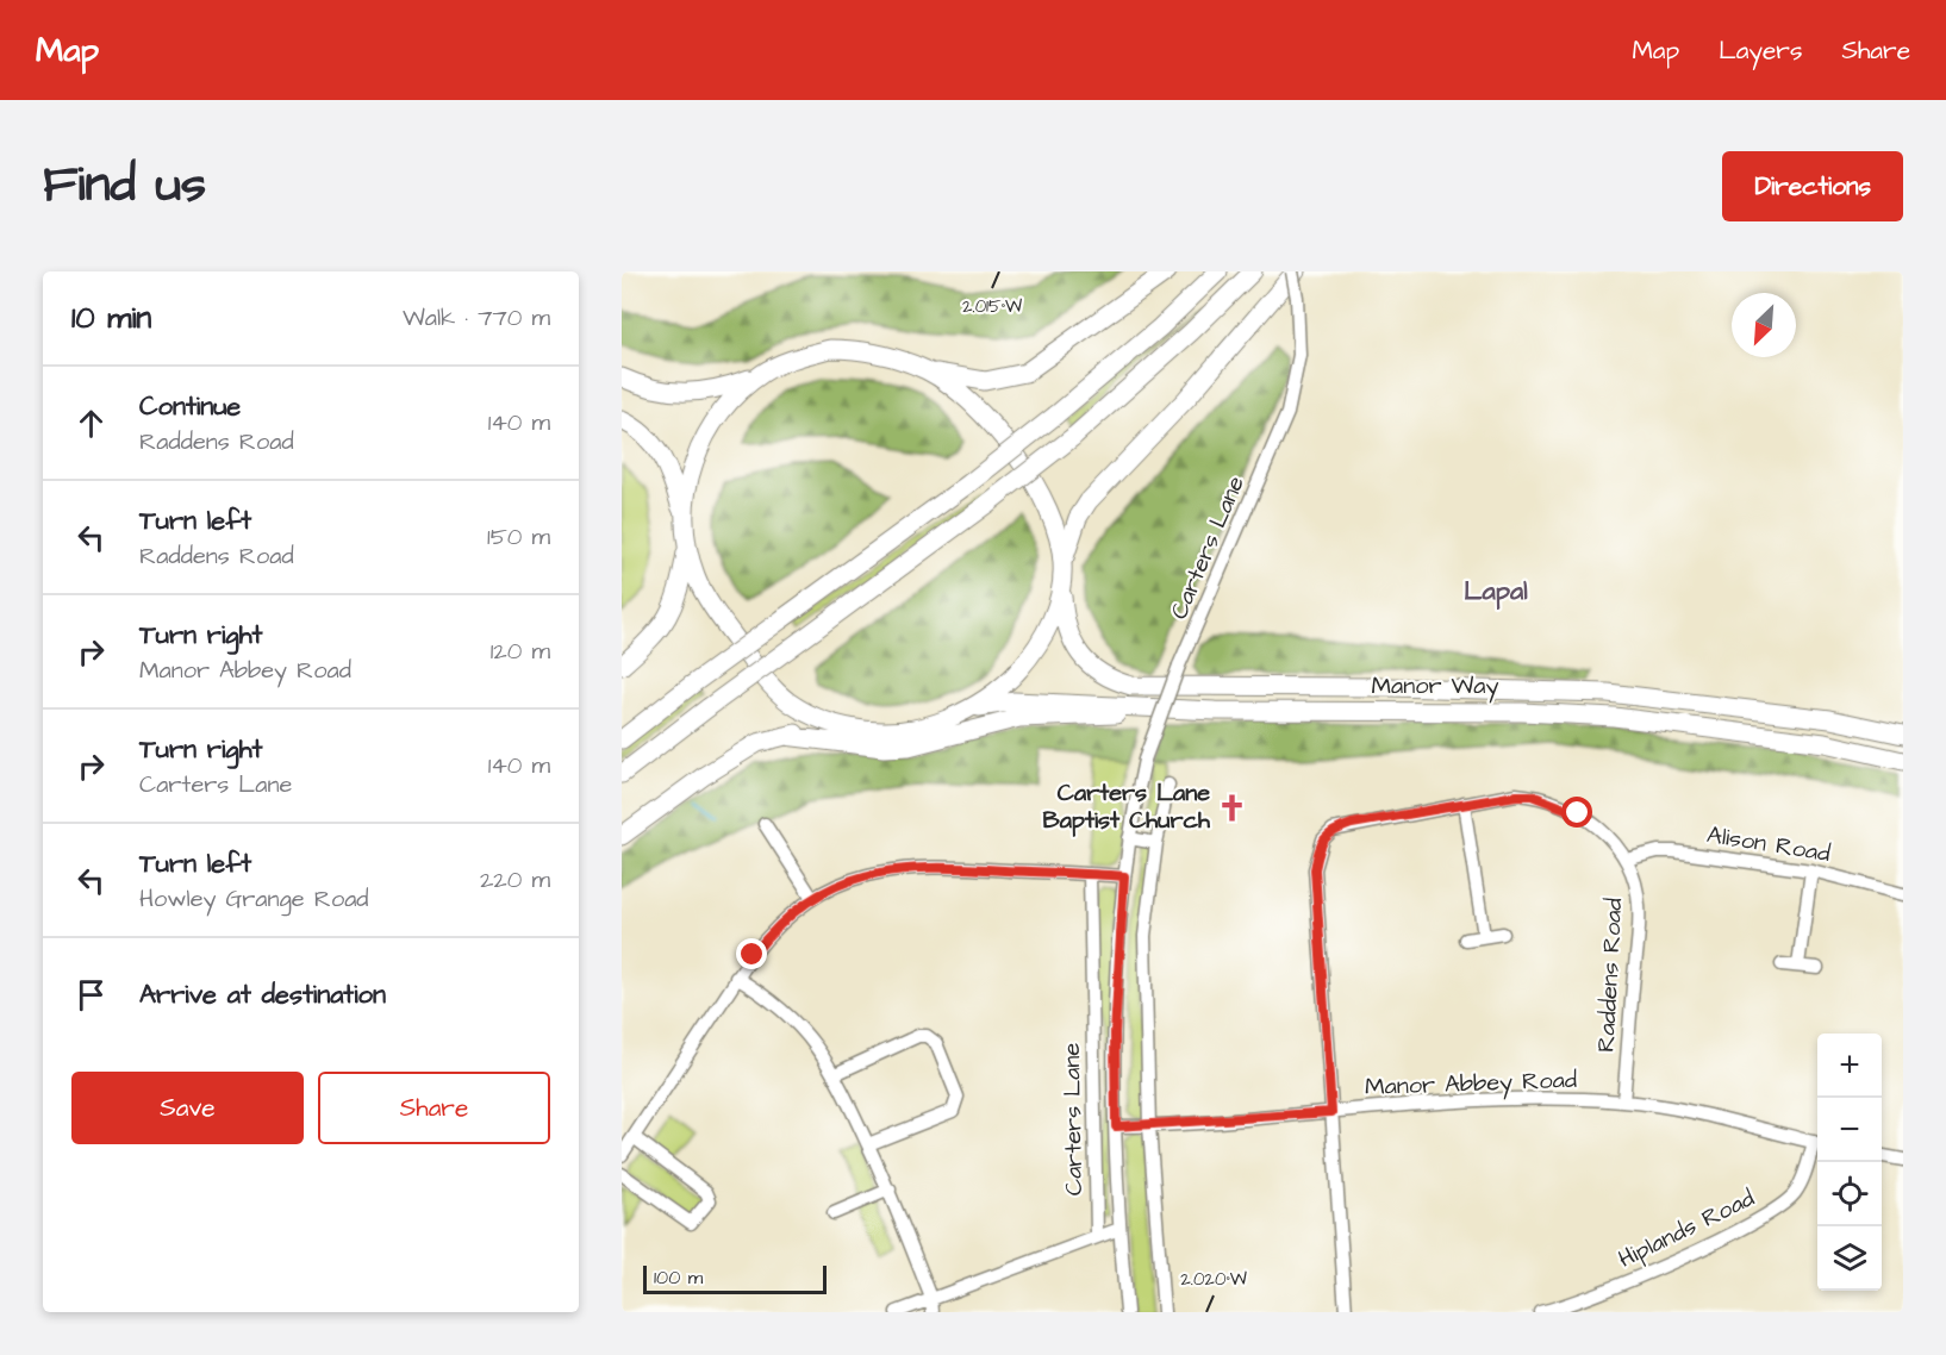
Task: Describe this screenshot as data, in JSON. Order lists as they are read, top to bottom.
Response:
{
  "streets": {
    "highway": ["Manor Way"],
    "street": [
      "Carters Lane",
      "Alison Road",
      "Raddens Road",
      "Manor Abbey Road",
      "Hiplands Road"
    ]
  },
  "crossings": [
    ["Carters Lane", "Manor Abbey Road"],
    ["Alison Road", "Raddens Road"],
    ["Raddens Road", "Manor Abbey Road"]
  ],
  "districts": ["Lapal"],
  "places": {
    "church": ["Carters Lane Baptist Church"]
  },
  "scale_bar": "100 m",
  "north": "bottom left",
  "page": {
    "header": "Map",
    "nav": ["Map", "Layers", "Share"],
    "title": "Find us",
    "buttons": [
      "Directions",
      ["Save", "Share"]
    ],
    "heading": ["10 min", "Walk · 770 m"],
    "list": [
      ["Continue", "Raddens Road", "140 m"],
      ["Turn left", "Raddens Road", "150 m"],
      ["Turn right", "Manor Abbey Road", "120 m"],
      ["Turn right", "Carters Lane", "140 m"],
      ["Turn left", "Howley Grange Road", "220 m"],
      "Arrive at destination"
    ],
    "map_buttons": ["+", "−"],
    "scale": "100 m"
  },
  "coordinates": ["2.015°W", "2.020°W"]
}
